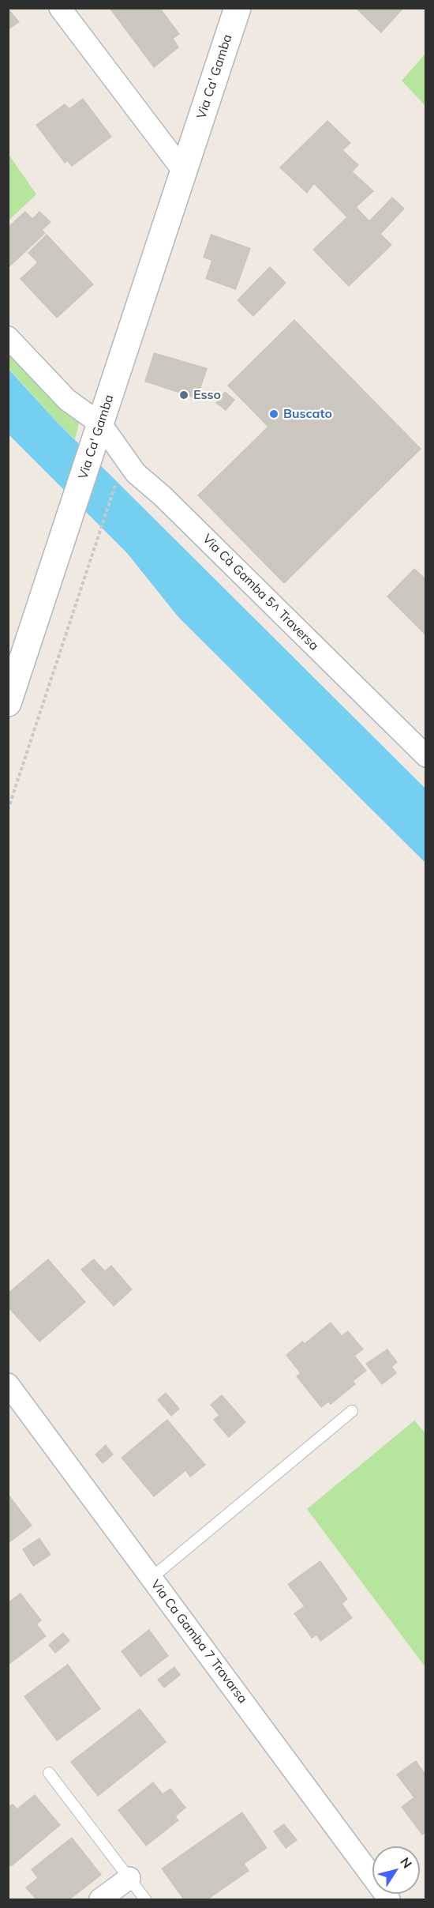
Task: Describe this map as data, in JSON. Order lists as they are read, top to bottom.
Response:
{
  "streets": {
    "street": ["Via Ca' Gamba", "Via Cà Gamba 5^ Traversa", "Via Ca Gamba 7 Travarsa"]
  },
  "crossings": [
    ["Via Ca' Gamba", "Via Cà Gamba 5^ Traversa"]
  ],
  "places": ["Esso", "Buscato"],
  "north": "top right"
}
